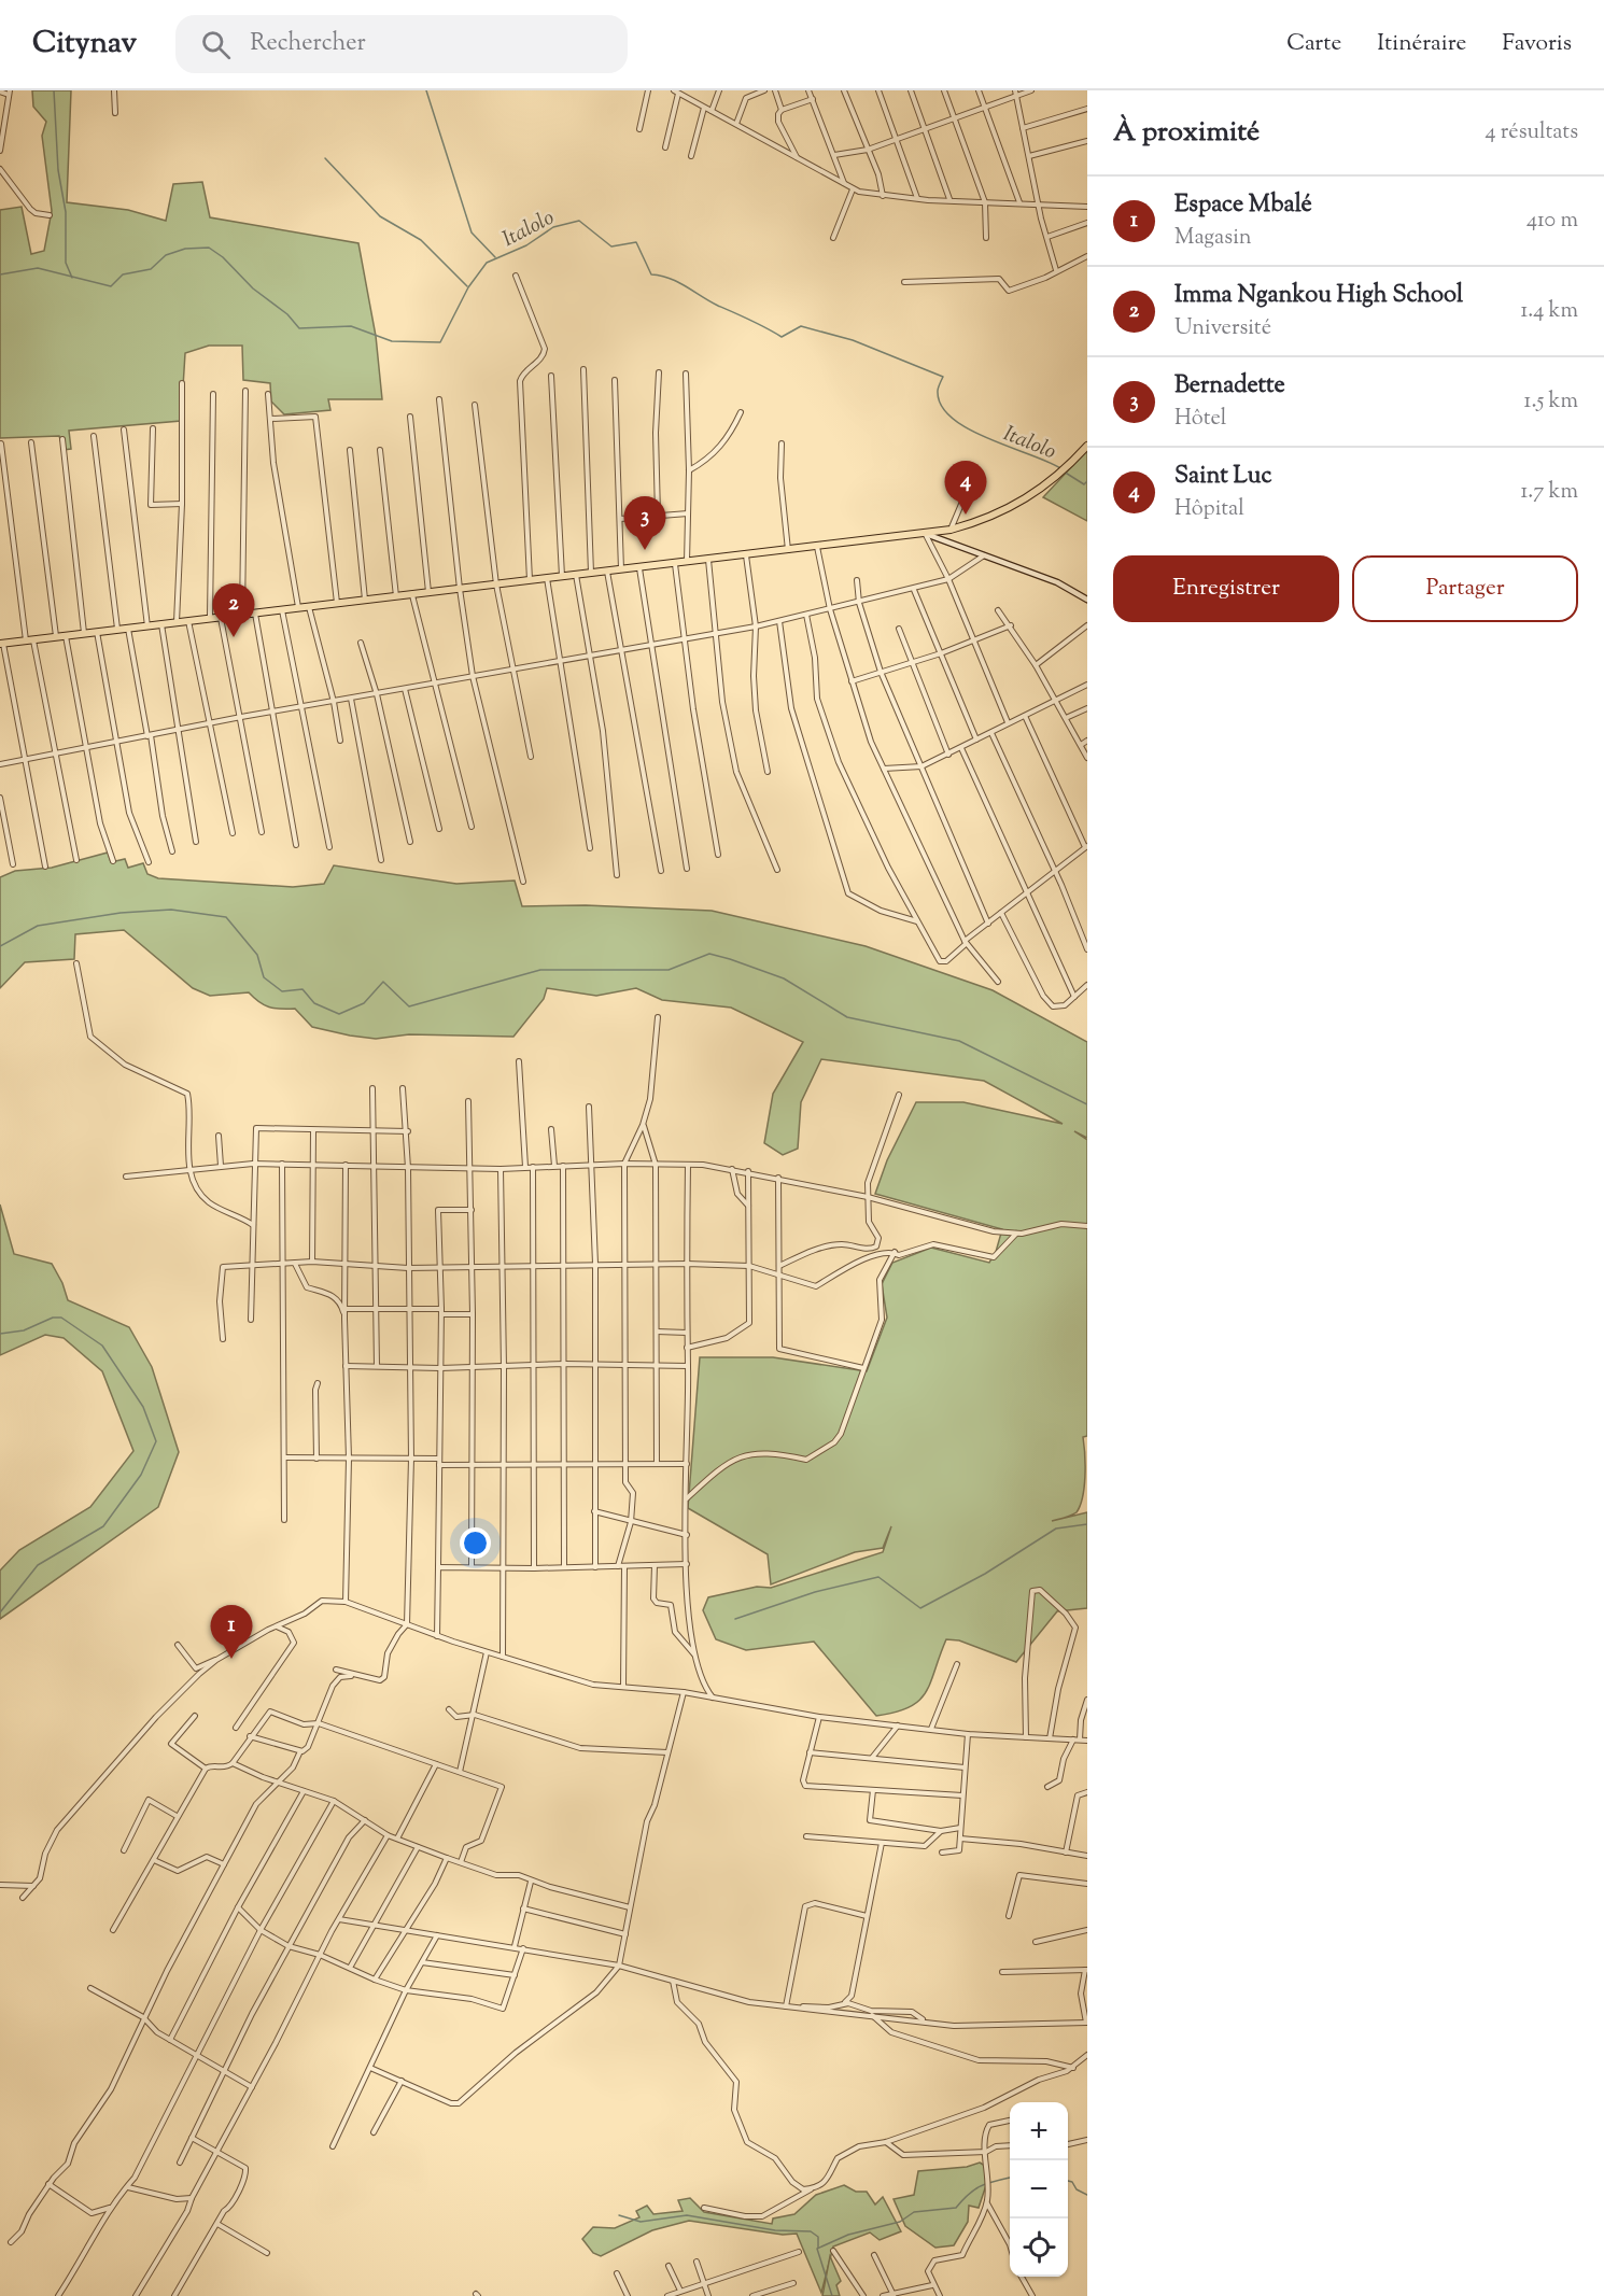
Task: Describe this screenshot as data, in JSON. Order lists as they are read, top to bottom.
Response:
{
  "water": ["Italolo"],
  "page": {
    "header": "Citynav",
    "search": "Rechercher",
    "nav": ["Carte", "Itinéraire", "Favoris"],
    "heading": ["À proximité", "4 résultats"],
    "list": [
      {
        "mark": "1",
        "name": "Espace Mbalé",
        "note": "Magasin",
        "value": "410 m"
      },
      {
        "mark": "2",
        "name": "Imma Ngankou High School",
        "note": "Université",
        "value": "1.4 km"
      },
      {
        "mark": "3",
        "name": "Bernadette",
        "note": "Hôtel",
        "value": "1.5 km"
      },
      {
        "mark": "4",
        "name": "Saint Luc",
        "note": "Hôpital",
        "value": "1.7 km"
      }
    ],
    "pins": [
      "4",
      "3",
      "2",
      "1"
    ],
    "buttons": ["Enregistrer", "Partager"],
    "map_buttons": ["+", "−"]
  }
}
